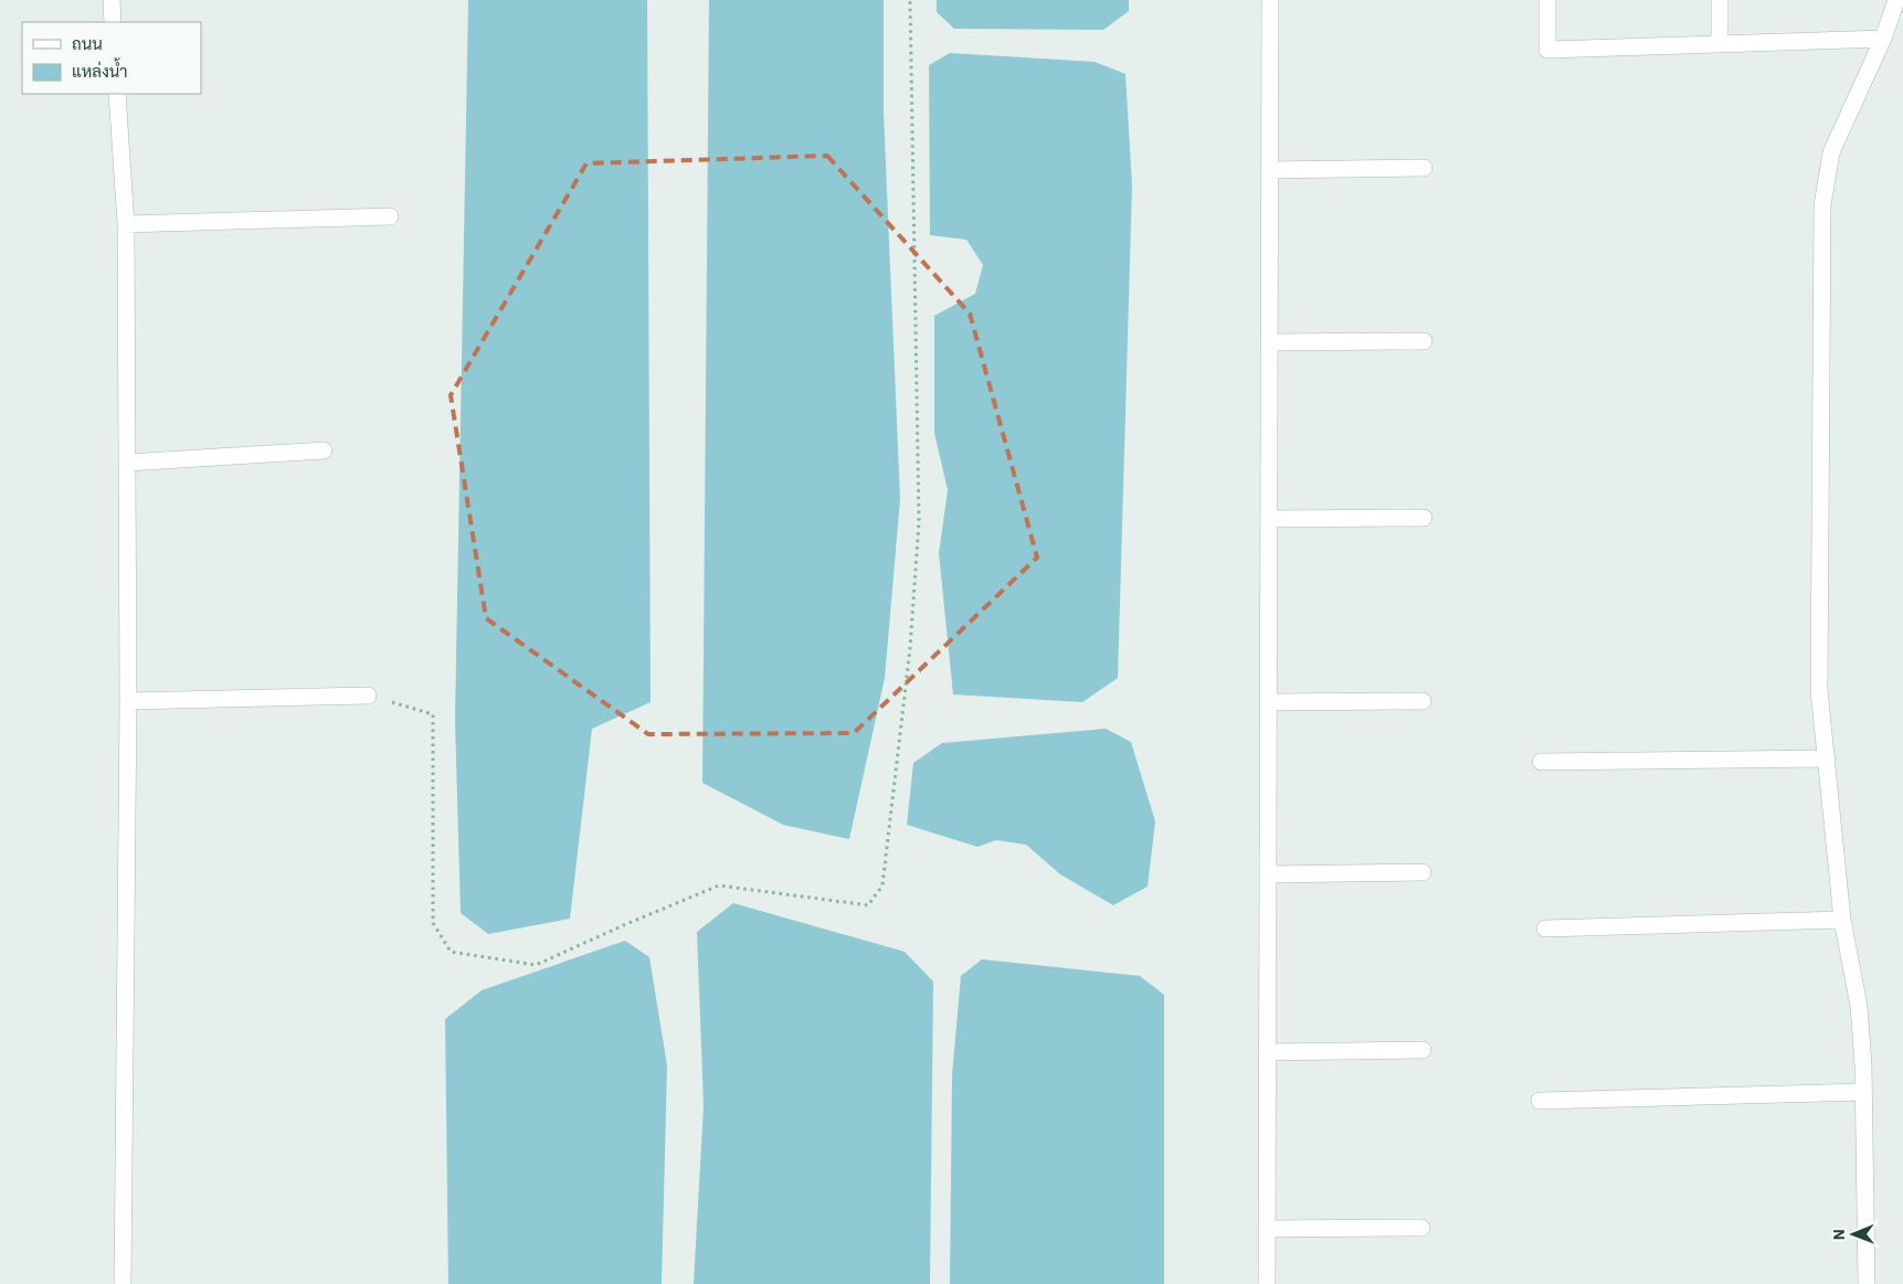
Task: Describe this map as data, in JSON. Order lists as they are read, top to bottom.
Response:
{
  "legend": ["ถนน", "แหล่งน้ำ"],
  "north": "left"
}
